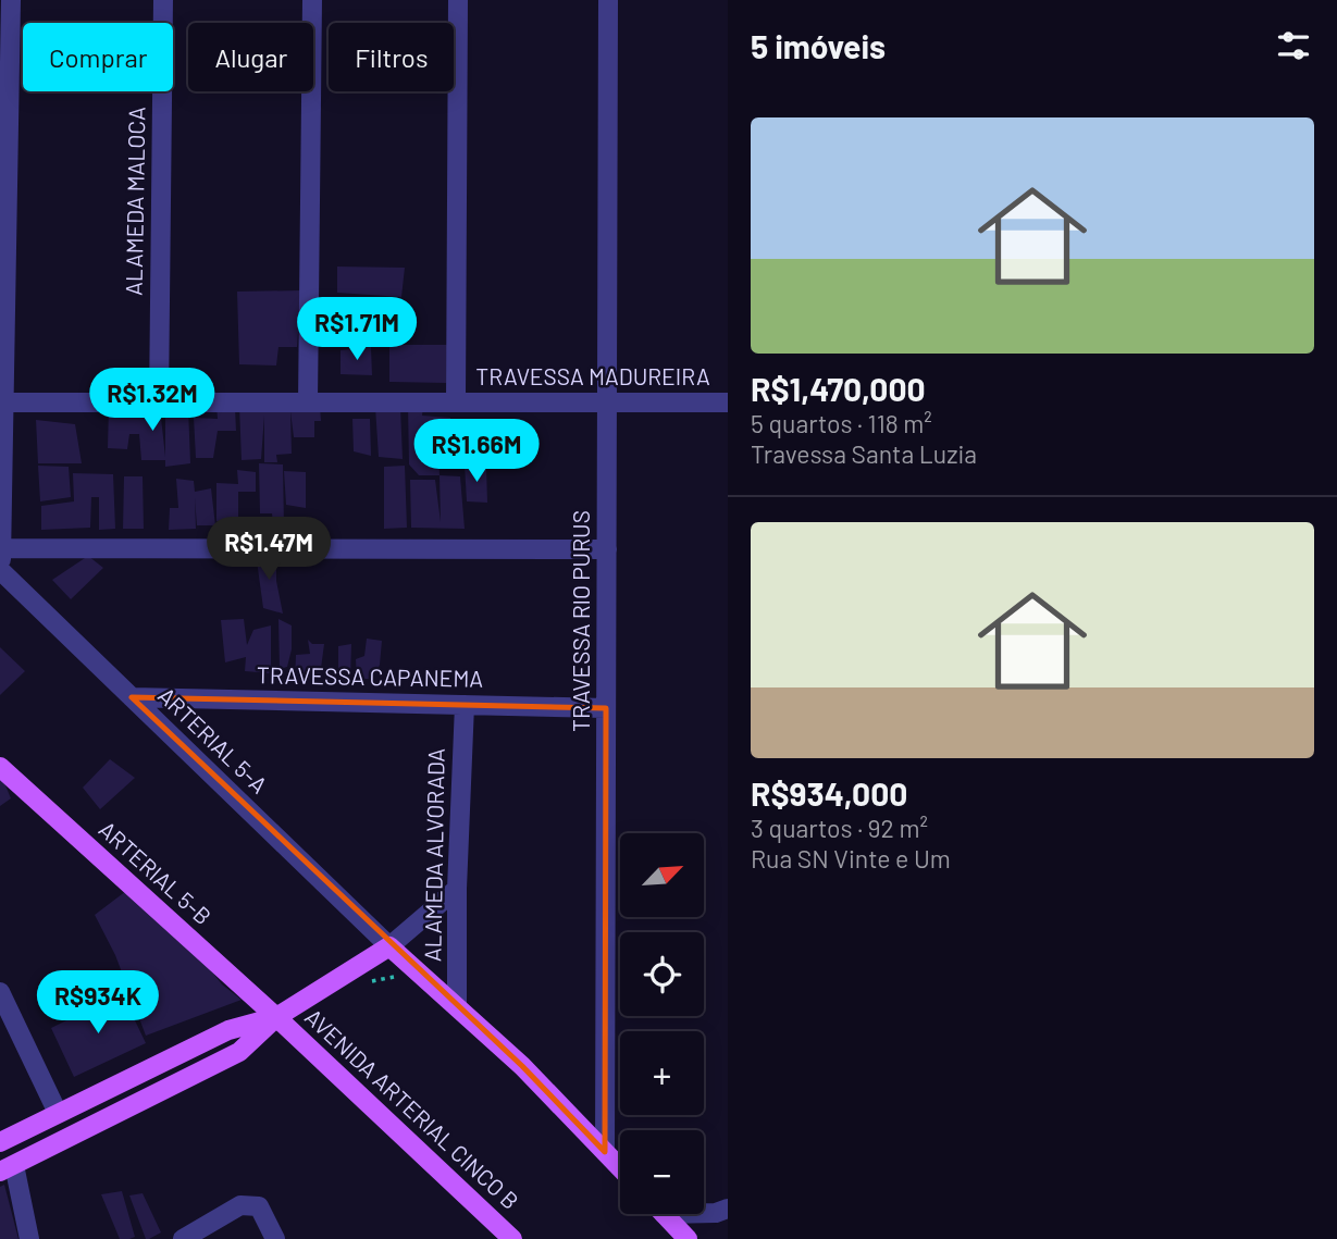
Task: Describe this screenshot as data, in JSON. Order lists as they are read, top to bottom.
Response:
{
  "streets": {
    "main road": ["ARTERIAL 5-B", "AVENIDA ARTERIAL CINCO B"],
    "street": [
      "ALAMEDA MALOCA",
      "TRAVESSA MADUREIRA",
      "TRAVESSA RIO PURUS",
      "TRAVESSA CAPANEMA",
      "ARTERIAL 5-A",
      "ALAMEDA ALVORADA"
    ]
  },
  "crossings": [
    ["ALAMEDA MALOCA", "TRAVESSA MADUREIRA"],
    ["TRAVESSA MADUREIRA", "TRAVESSA RIO PURUS"],
    ["TRAVESSA RIO PURUS", "TRAVESSA CAPANEMA"],
    ["TRAVESSA CAPANEMA", "ARTERIAL 5-A"],
    ["TRAVESSA CAPANEMA", "ALAMEDA ALVORADA"],
    ["ARTERIAL 5-B", "AVENIDA ARTERIAL CINCO B"]
  ],
  "north": "top right",
  "page": {
    "heading": "5 imóveis",
    "chip": ["Comprar", "Alugar", "Filtros"],
    "list": [
      {
        "name": "R$1,470,000",
        "note": "5 quartos · 118 m² · Travessa Santa Luzia"
      },
      {
        "name": "R$934,000",
        "note": "3 quartos · 92 m² · Rua SN Vinte e Um"
      }
    ],
    "price": [
      "R$1.71M",
      "R$1.32M",
      "R$1.66M",
      "R$1.47M",
      "R$934K"
    ],
    "map_buttons": ["+", "−"]
  }
}
